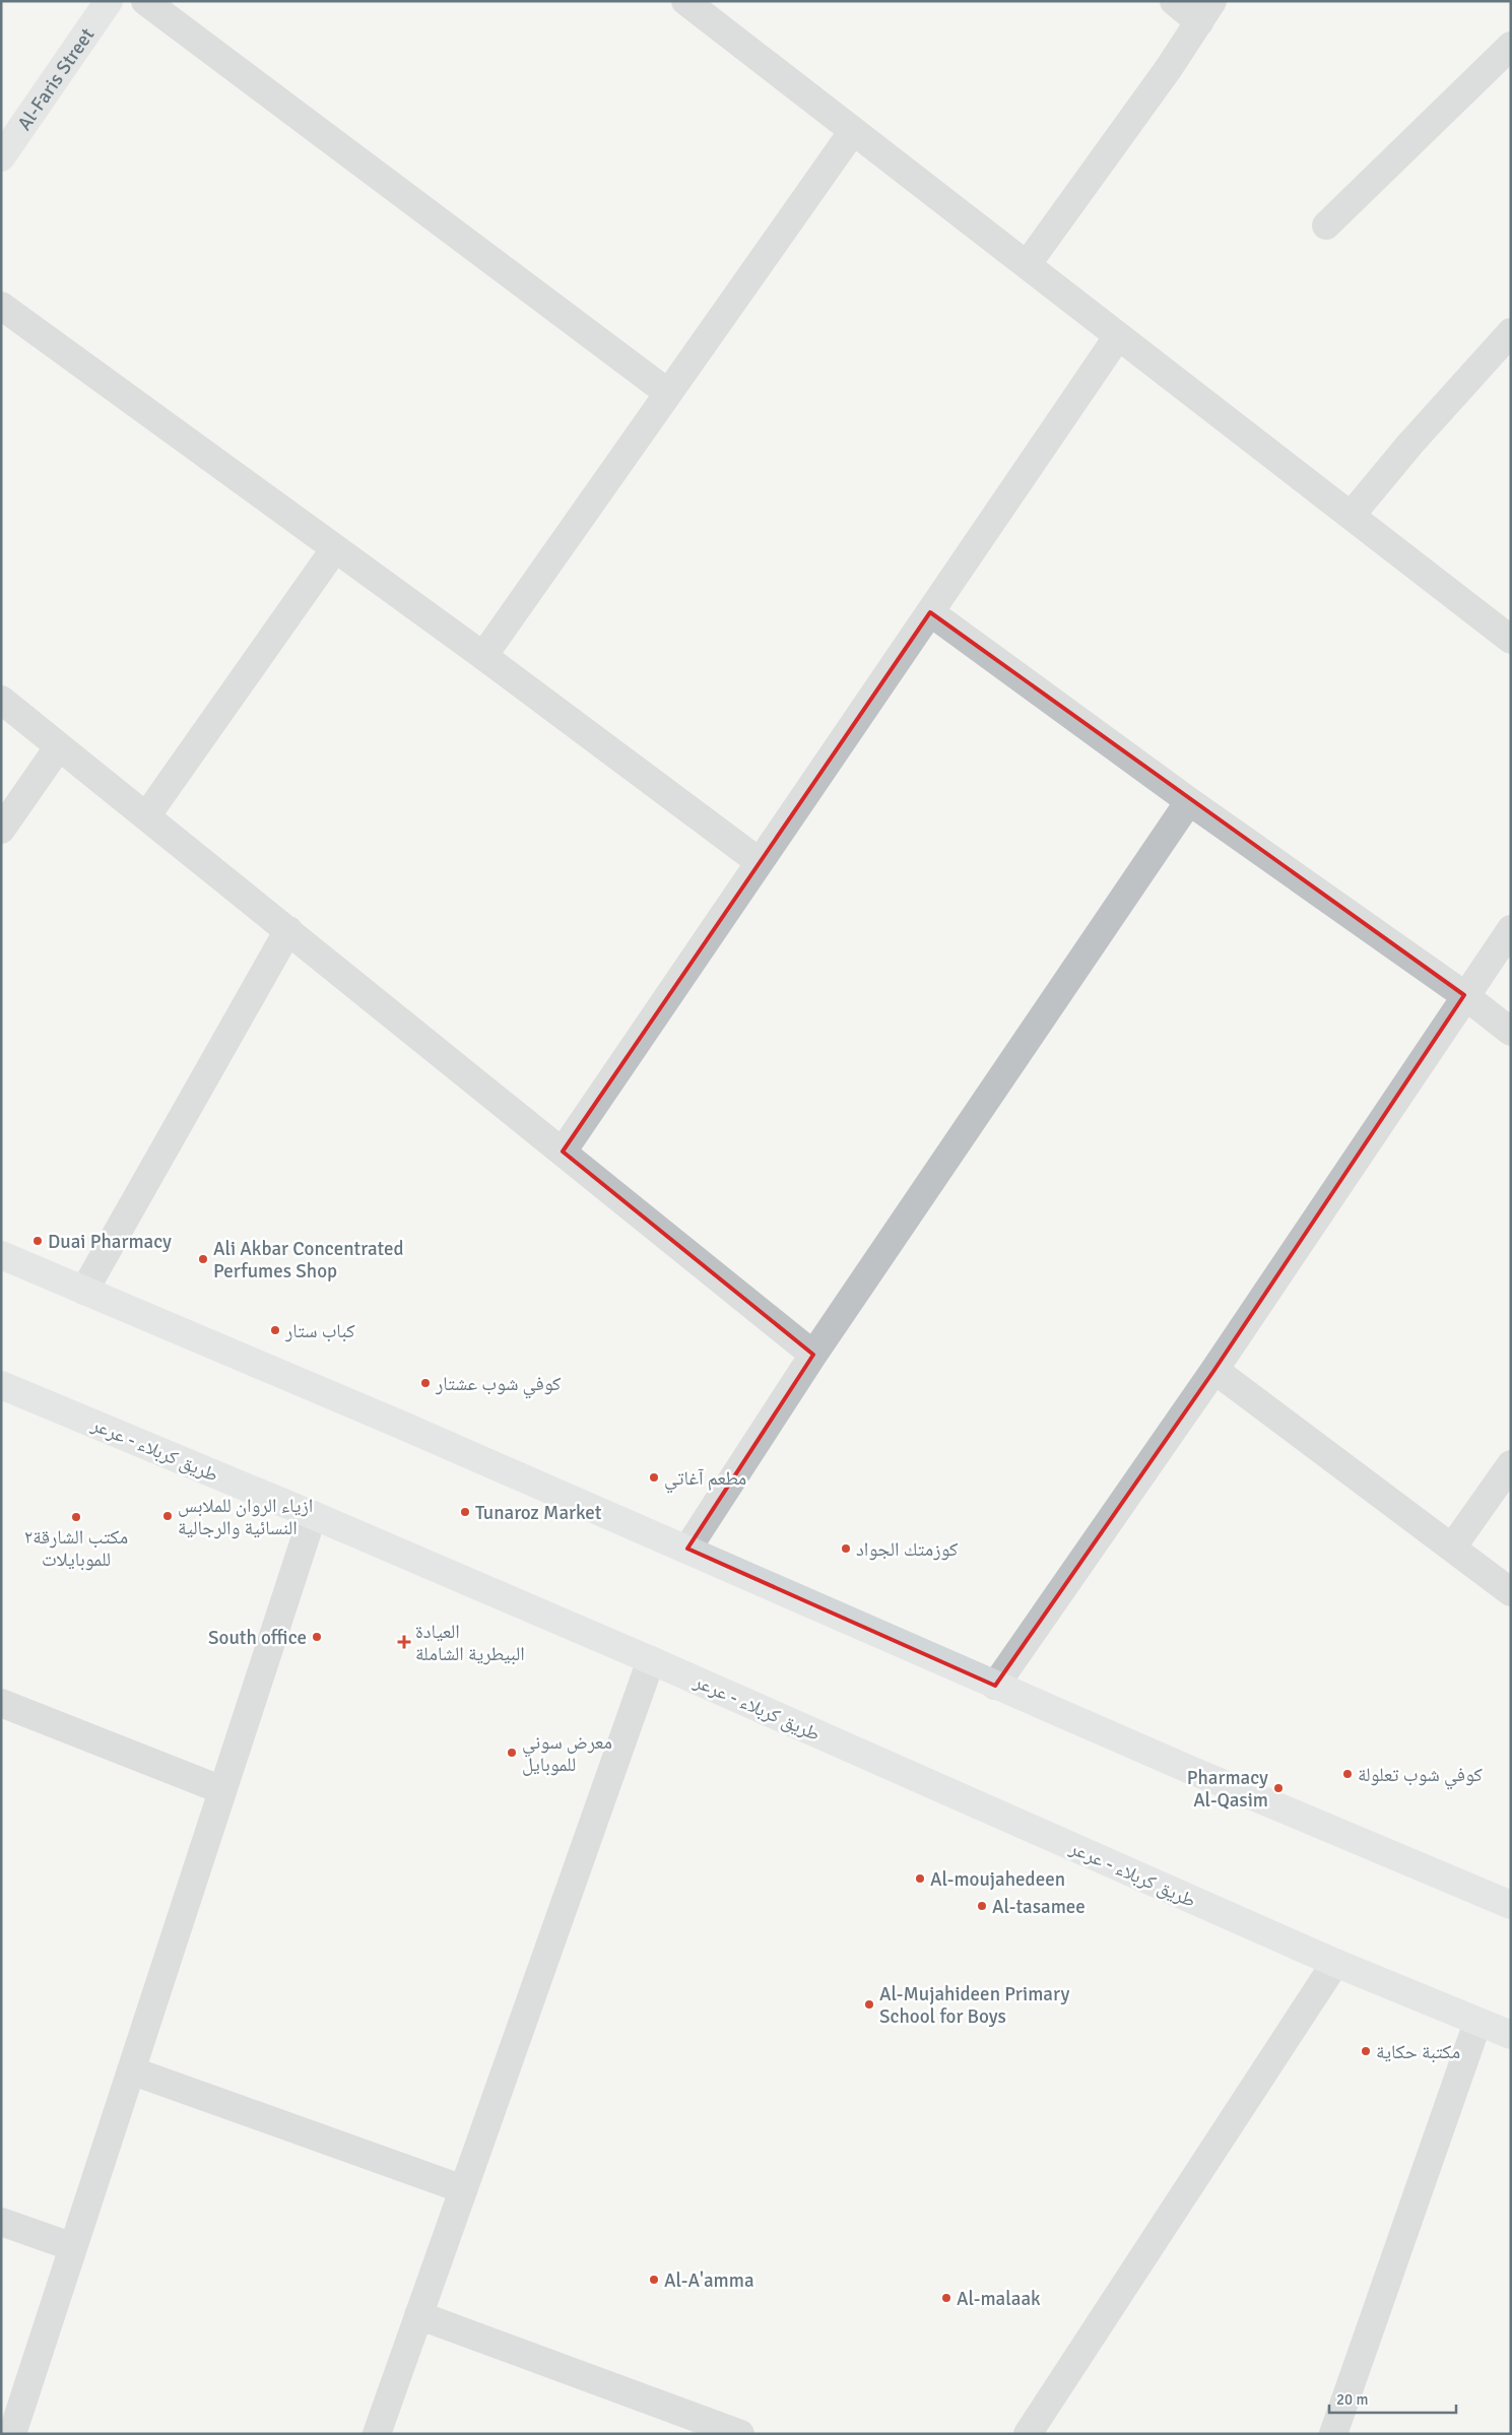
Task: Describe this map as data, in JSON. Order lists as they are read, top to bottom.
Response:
{
  "streets": {
    "main road": ["Al-Faris Street", "طريق كربلاء - عرعر"]
  },
  "places": {
    "other": [
      "Duai Pharmacy",
      "Ali Akbar Concentrated Perfumes Shop",
      "كباب ستار",
      "كوفي شوب عشتار",
      "مطعم آغاتي",
      "Tunaroz Market",
      "ازياء الروان للملابس النسائية والرجالية",
      "مكتب الشارقة٢ للموبايلات",
      "كوزمتك الجواد",
      "South office",
      "معرض سوني للموبايل",
      "كوفي شوب تعلولة",
      "Pharmacy Al-Qasim",
      "Al-moujahedeen",
      "Al-tasamee",
      "Al-Mujahideen Primary School for Boys",
      "مكتبة حكاية",
      "Al-A'amma",
      "Al-malaak"
    ],
    "health": ["العيادة البيطرية الشاملة"]
  },
  "scale_bar": "20 m"
}
